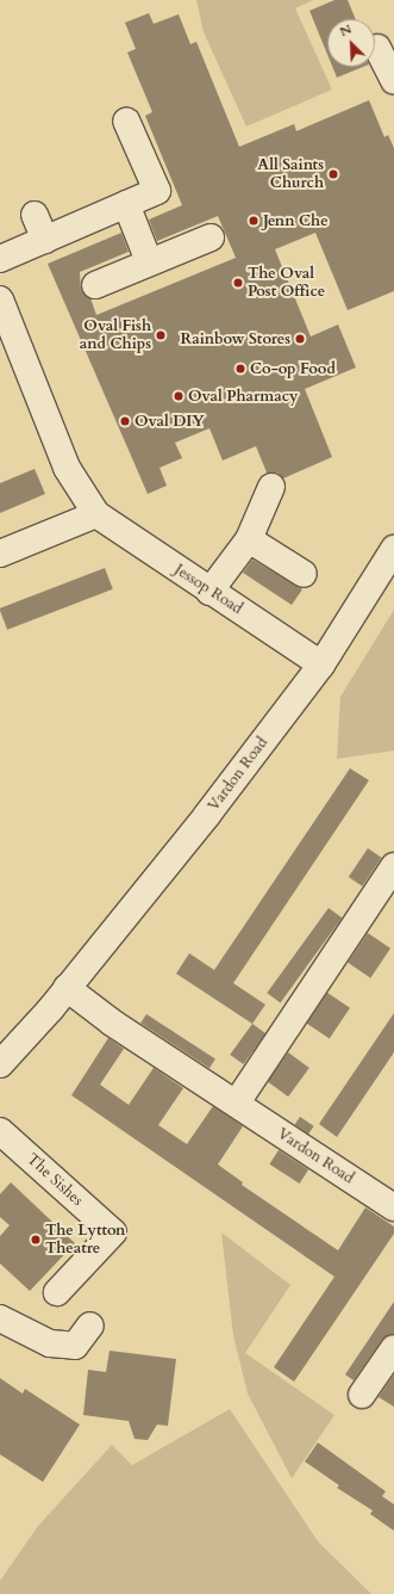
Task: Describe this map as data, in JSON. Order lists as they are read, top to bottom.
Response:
{
  "streets": {
    "street": ["Jessop Road", "Vardon Road", "The Sishes"]
  },
  "crossings": [
    ["Jessop Road", "Vardon Road"]
  ],
  "places": [
    "All Saints Church",
    "Jenn Che",
    "The Oval Post Office",
    "Oval Fish and Chips",
    "Rainbow Stores",
    "Co-op Food",
    "Oval Pharmacy",
    "Oval DIY",
    "The Lytton Theatre"
  ],
  "north": "top left"
}
